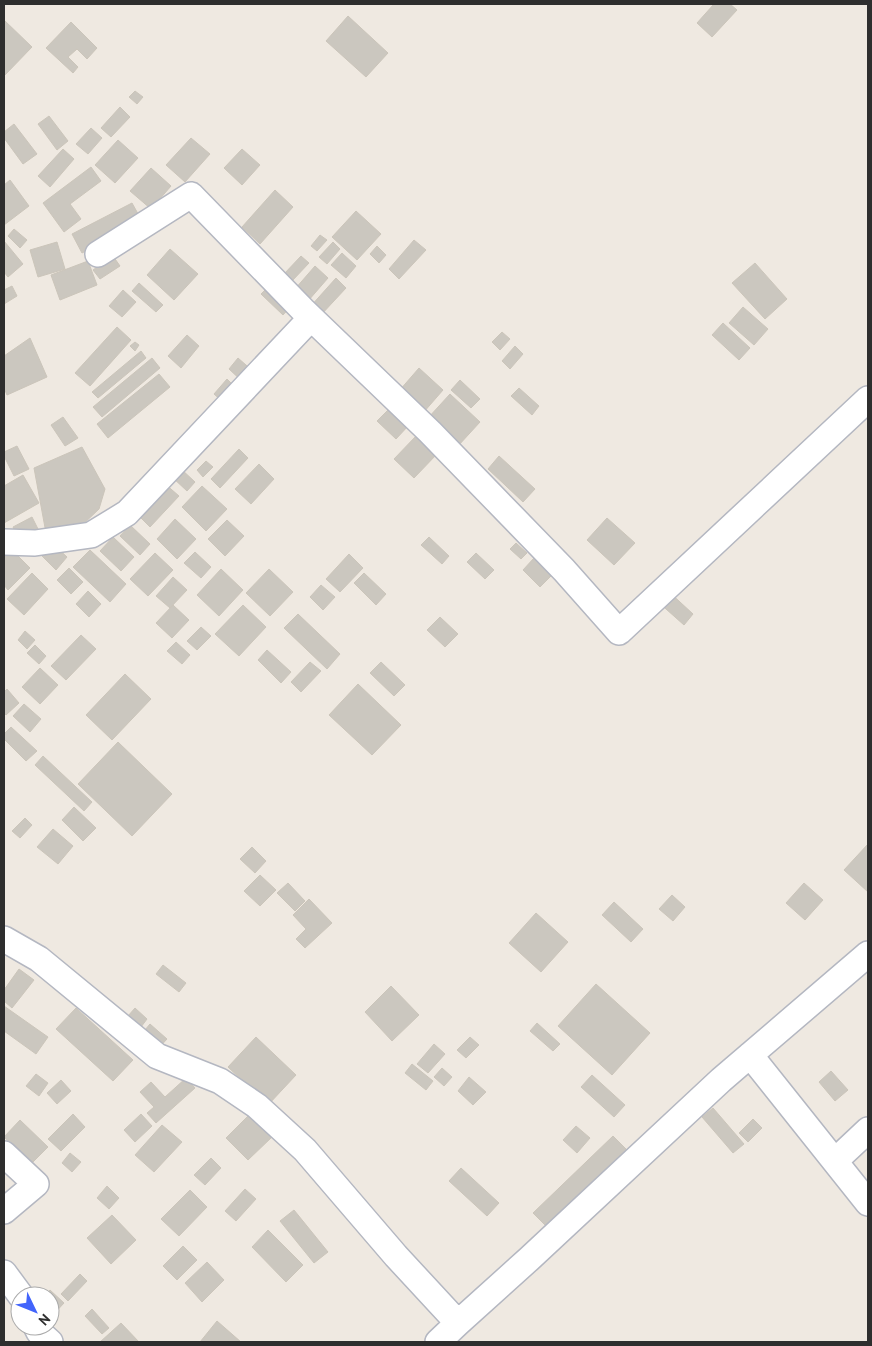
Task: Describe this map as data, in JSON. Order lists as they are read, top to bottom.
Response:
{
  "north": "bottom right"
}
